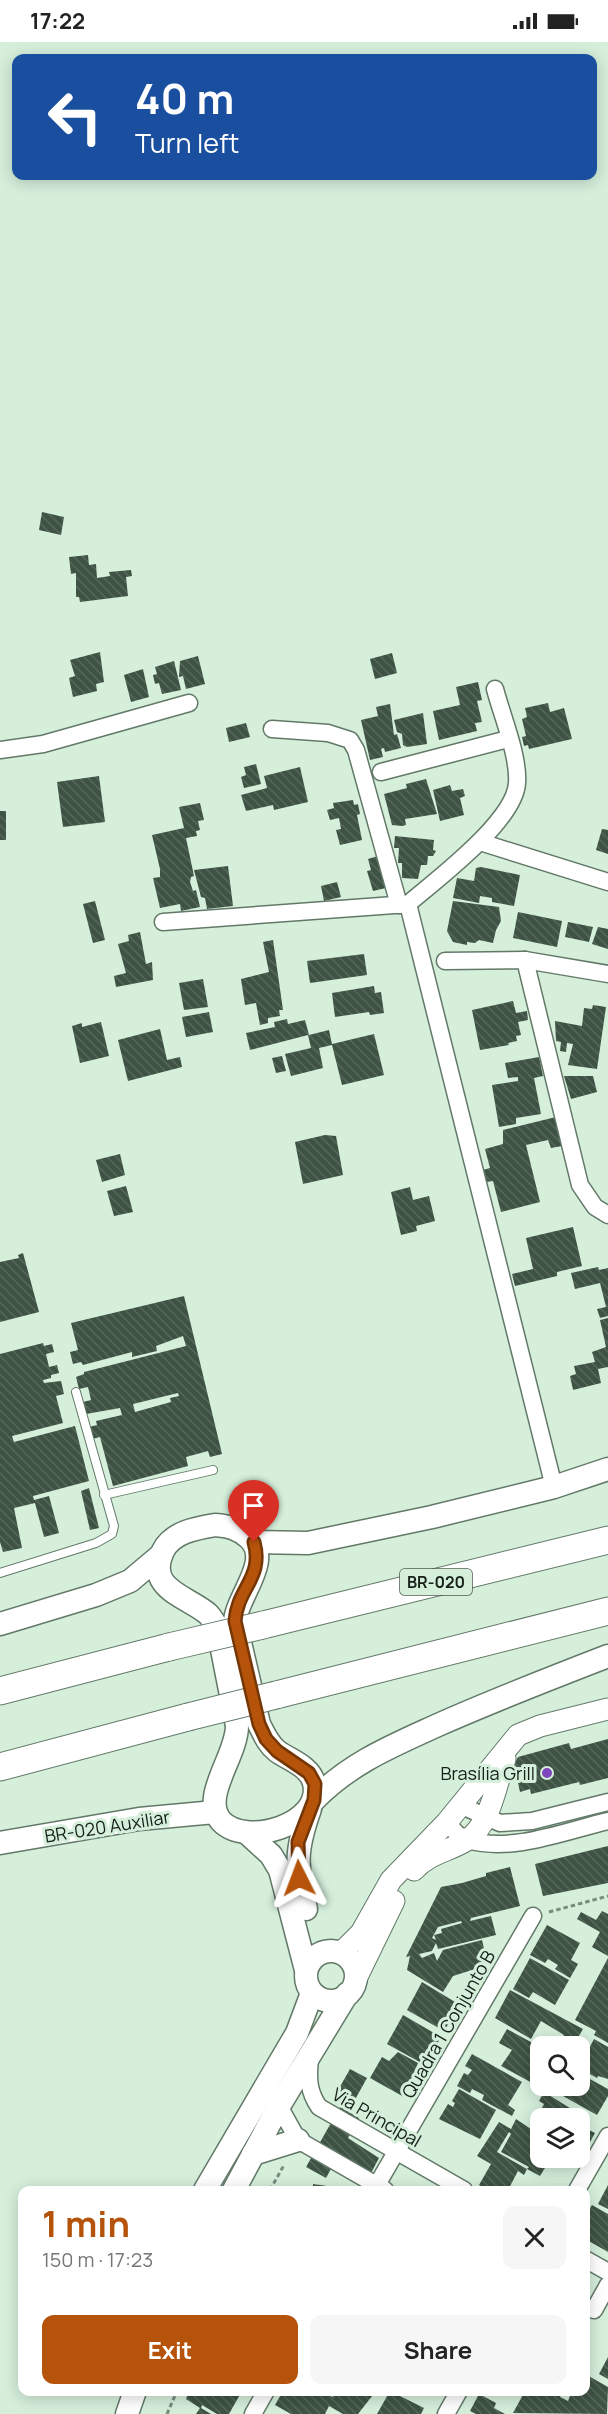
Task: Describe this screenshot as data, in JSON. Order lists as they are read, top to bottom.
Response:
{
  "streets": {
    "highway": ["BR-020"],
    "main road": ["BR-020 Auxiliar"],
    "street": ["Quadra 1 Conjunto B", "Via Principal"]
  },
  "crossings": [
    ["Quadra 1 Conjunto B", "Via Principal"]
  ],
  "places": ["Brasília Grill"],
  "page": {
    "status": "17:22",
    "turn": ["40 m", "Turn left"],
    "heading": ["1 min", "150 m · 17:23"],
    "buttons": ["Exit", "Share"]
  }
}
